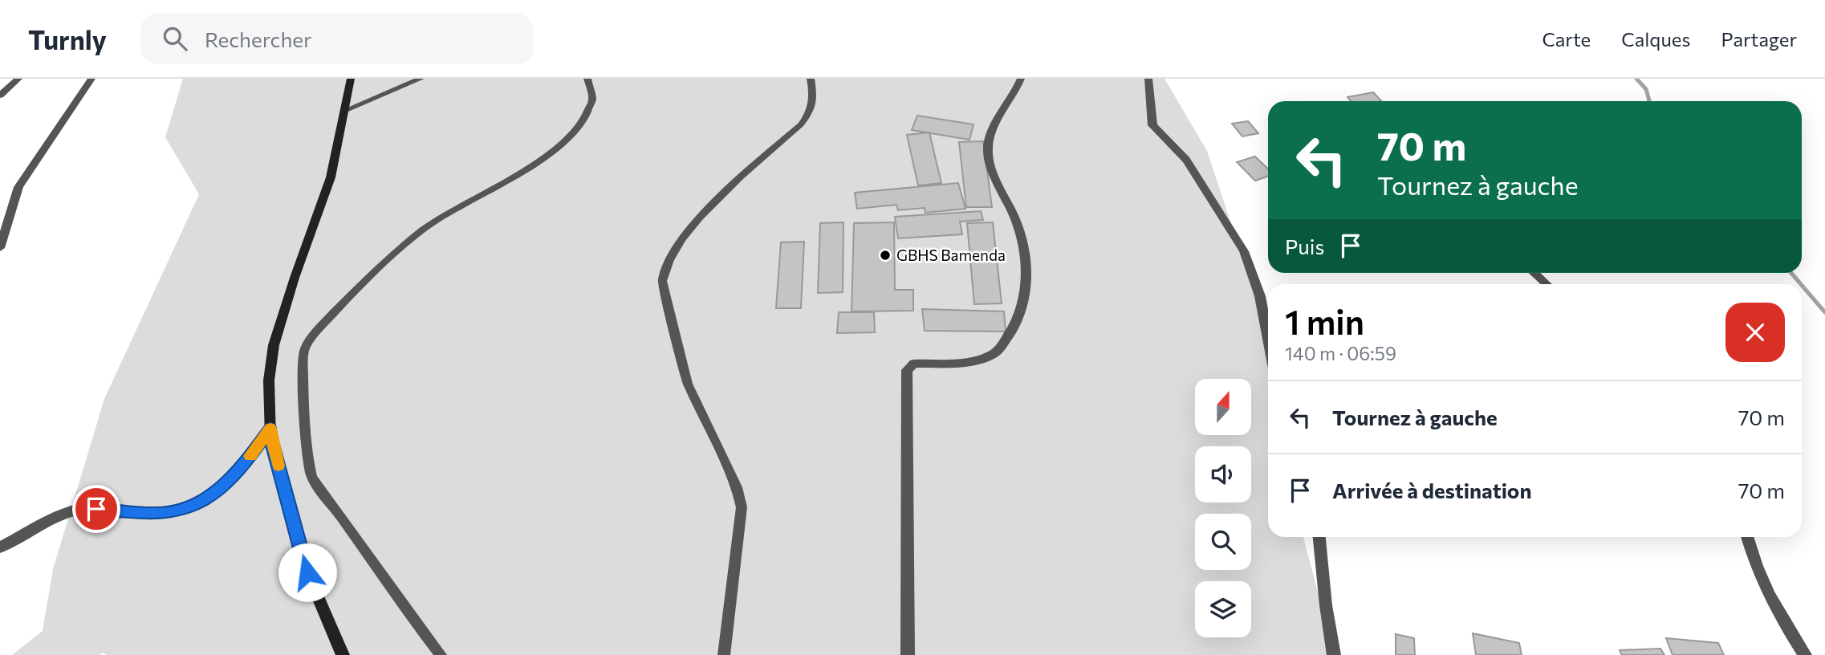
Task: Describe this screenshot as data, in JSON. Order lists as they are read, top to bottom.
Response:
{
  "places": ["GBHS Bamenda"],
  "north": "top",
  "page": {
    "header": "Turnly",
    "search": "Rechercher",
    "nav": ["Carte", "Calques", "Partager"],
    "turn": ["70 m", "Tournez à gauche"],
    "then": "Puis",
    "heading": ["1 min", "140 m · 06:59"],
    "list": [
      {
        "name": "Tournez à gauche",
        "value": "70 m"
      },
      {
        "name": "Arrivée à destination",
        "value": "70 m"
      }
    ]
  }
}
